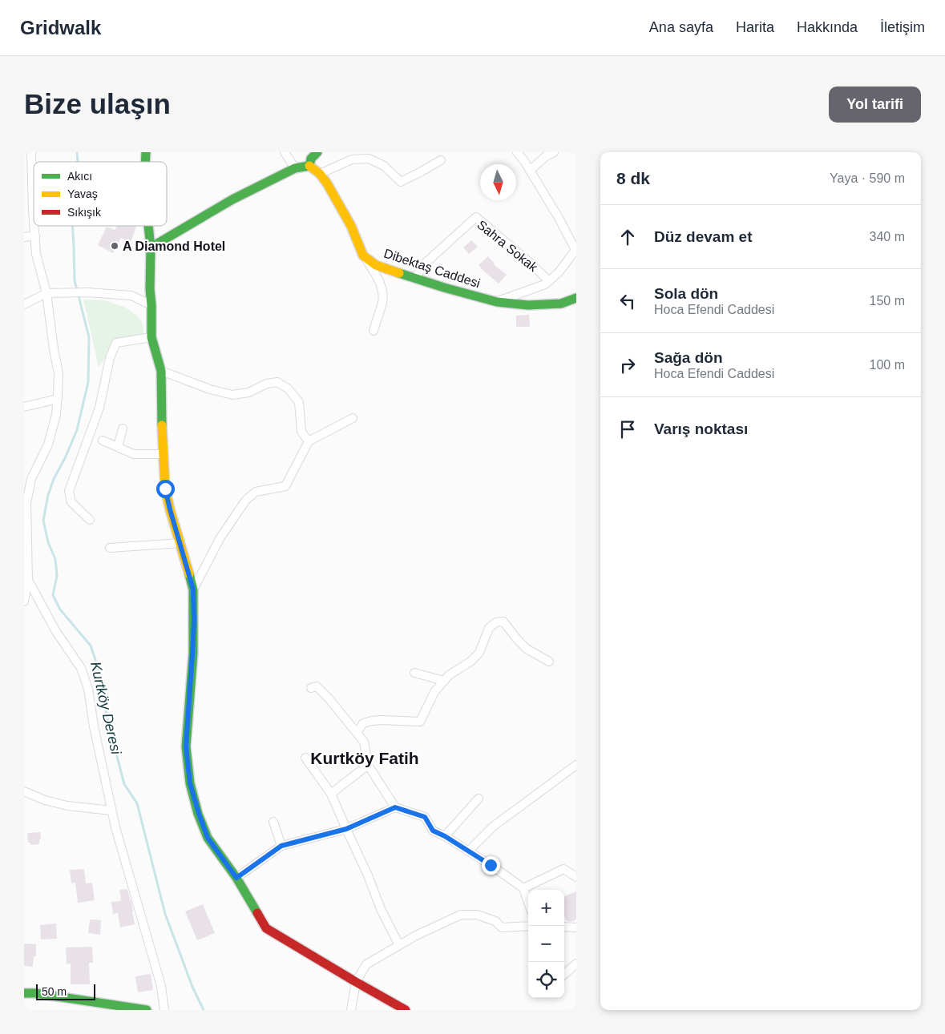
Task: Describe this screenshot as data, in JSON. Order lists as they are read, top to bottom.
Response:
{
  "streets": {
    "street": ["Sahra Sokak", "Dibektaş Caddesi"]
  },
  "crossings": [
    ["Sahra Sokak", "Dibektaş Caddesi"]
  ],
  "districts": ["Kurtköy Fatih"],
  "water": ["Kurtköy Deresi"],
  "places": ["A Diamond Hotel"],
  "legend": ["Akıcı", "Yavaş", "Sıkışık"],
  "scale_bar": "50 m",
  "north": "bottom",
  "page": {
    "header": "Gridwalk",
    "nav": [
      "Ana sayfa",
      "Harita",
      "Hakkında",
      "İletişim"
    ],
    "buttons": "Yol tarifi",
    "title": "Bize ulaşın",
    "heading": ["8 dk", "Yaya · 590 m"],
    "list": [
      ["Düz devam et", "340 m"],
      ["Sola dön", "Hoca Efendi Caddesi", "150 m"],
      ["Sağa dön", "Hoca Efendi Caddesi", "100 m"],
      "Varış noktası"
    ],
    "map_buttons": ["+", "−"],
    "scale": "50 m"
  }
}
